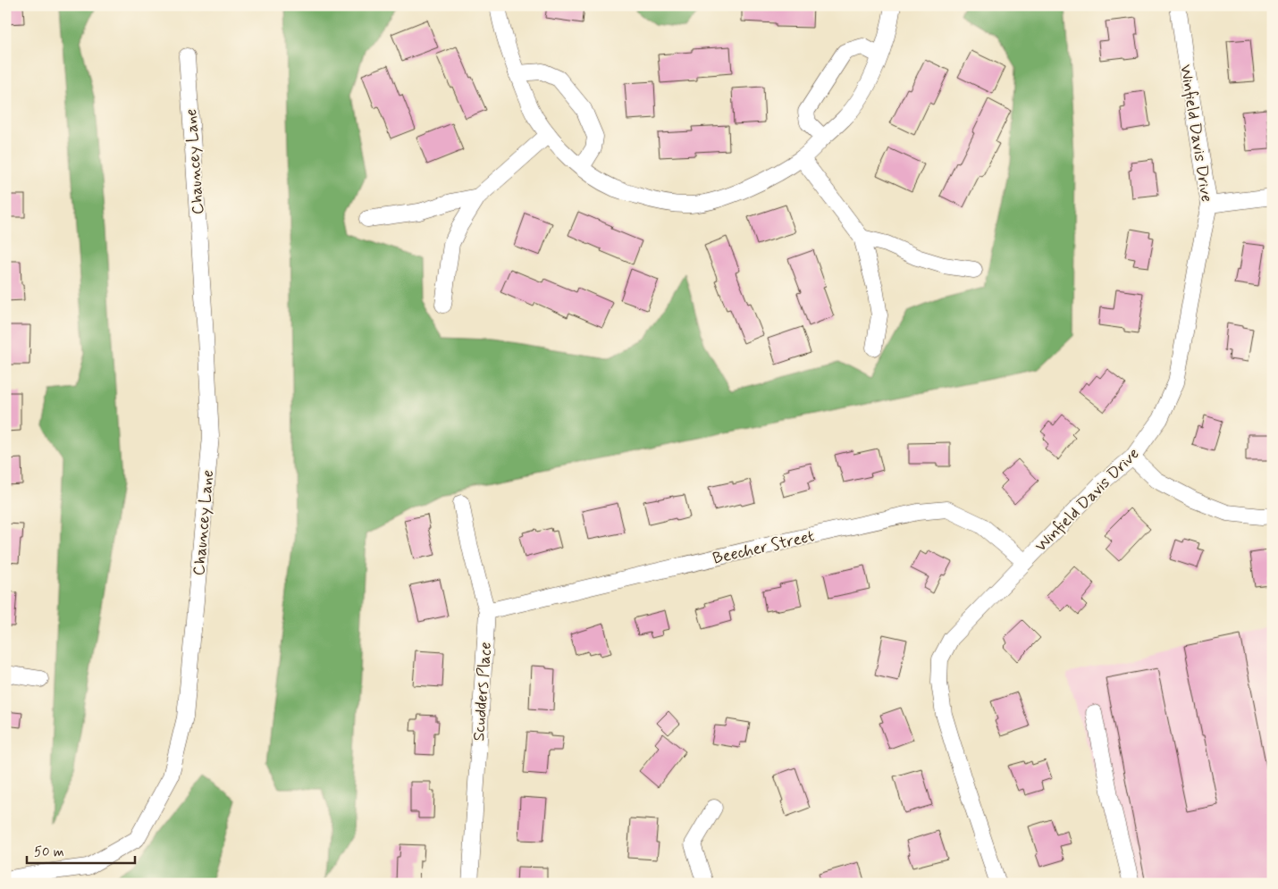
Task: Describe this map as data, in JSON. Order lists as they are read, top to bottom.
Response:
{
  "streets": {
    "street": [
      "Winfield Davis Drive",
      "Chauncey Lane",
      "Beecher Street",
      "Scudders Place"
    ]
  },
  "crossings": [
    ["Winfield Davis Drive", "Beecher Street"],
    ["Beecher Street", "Scudders Place"]
  ],
  "scale_bar": "50 m"
}
